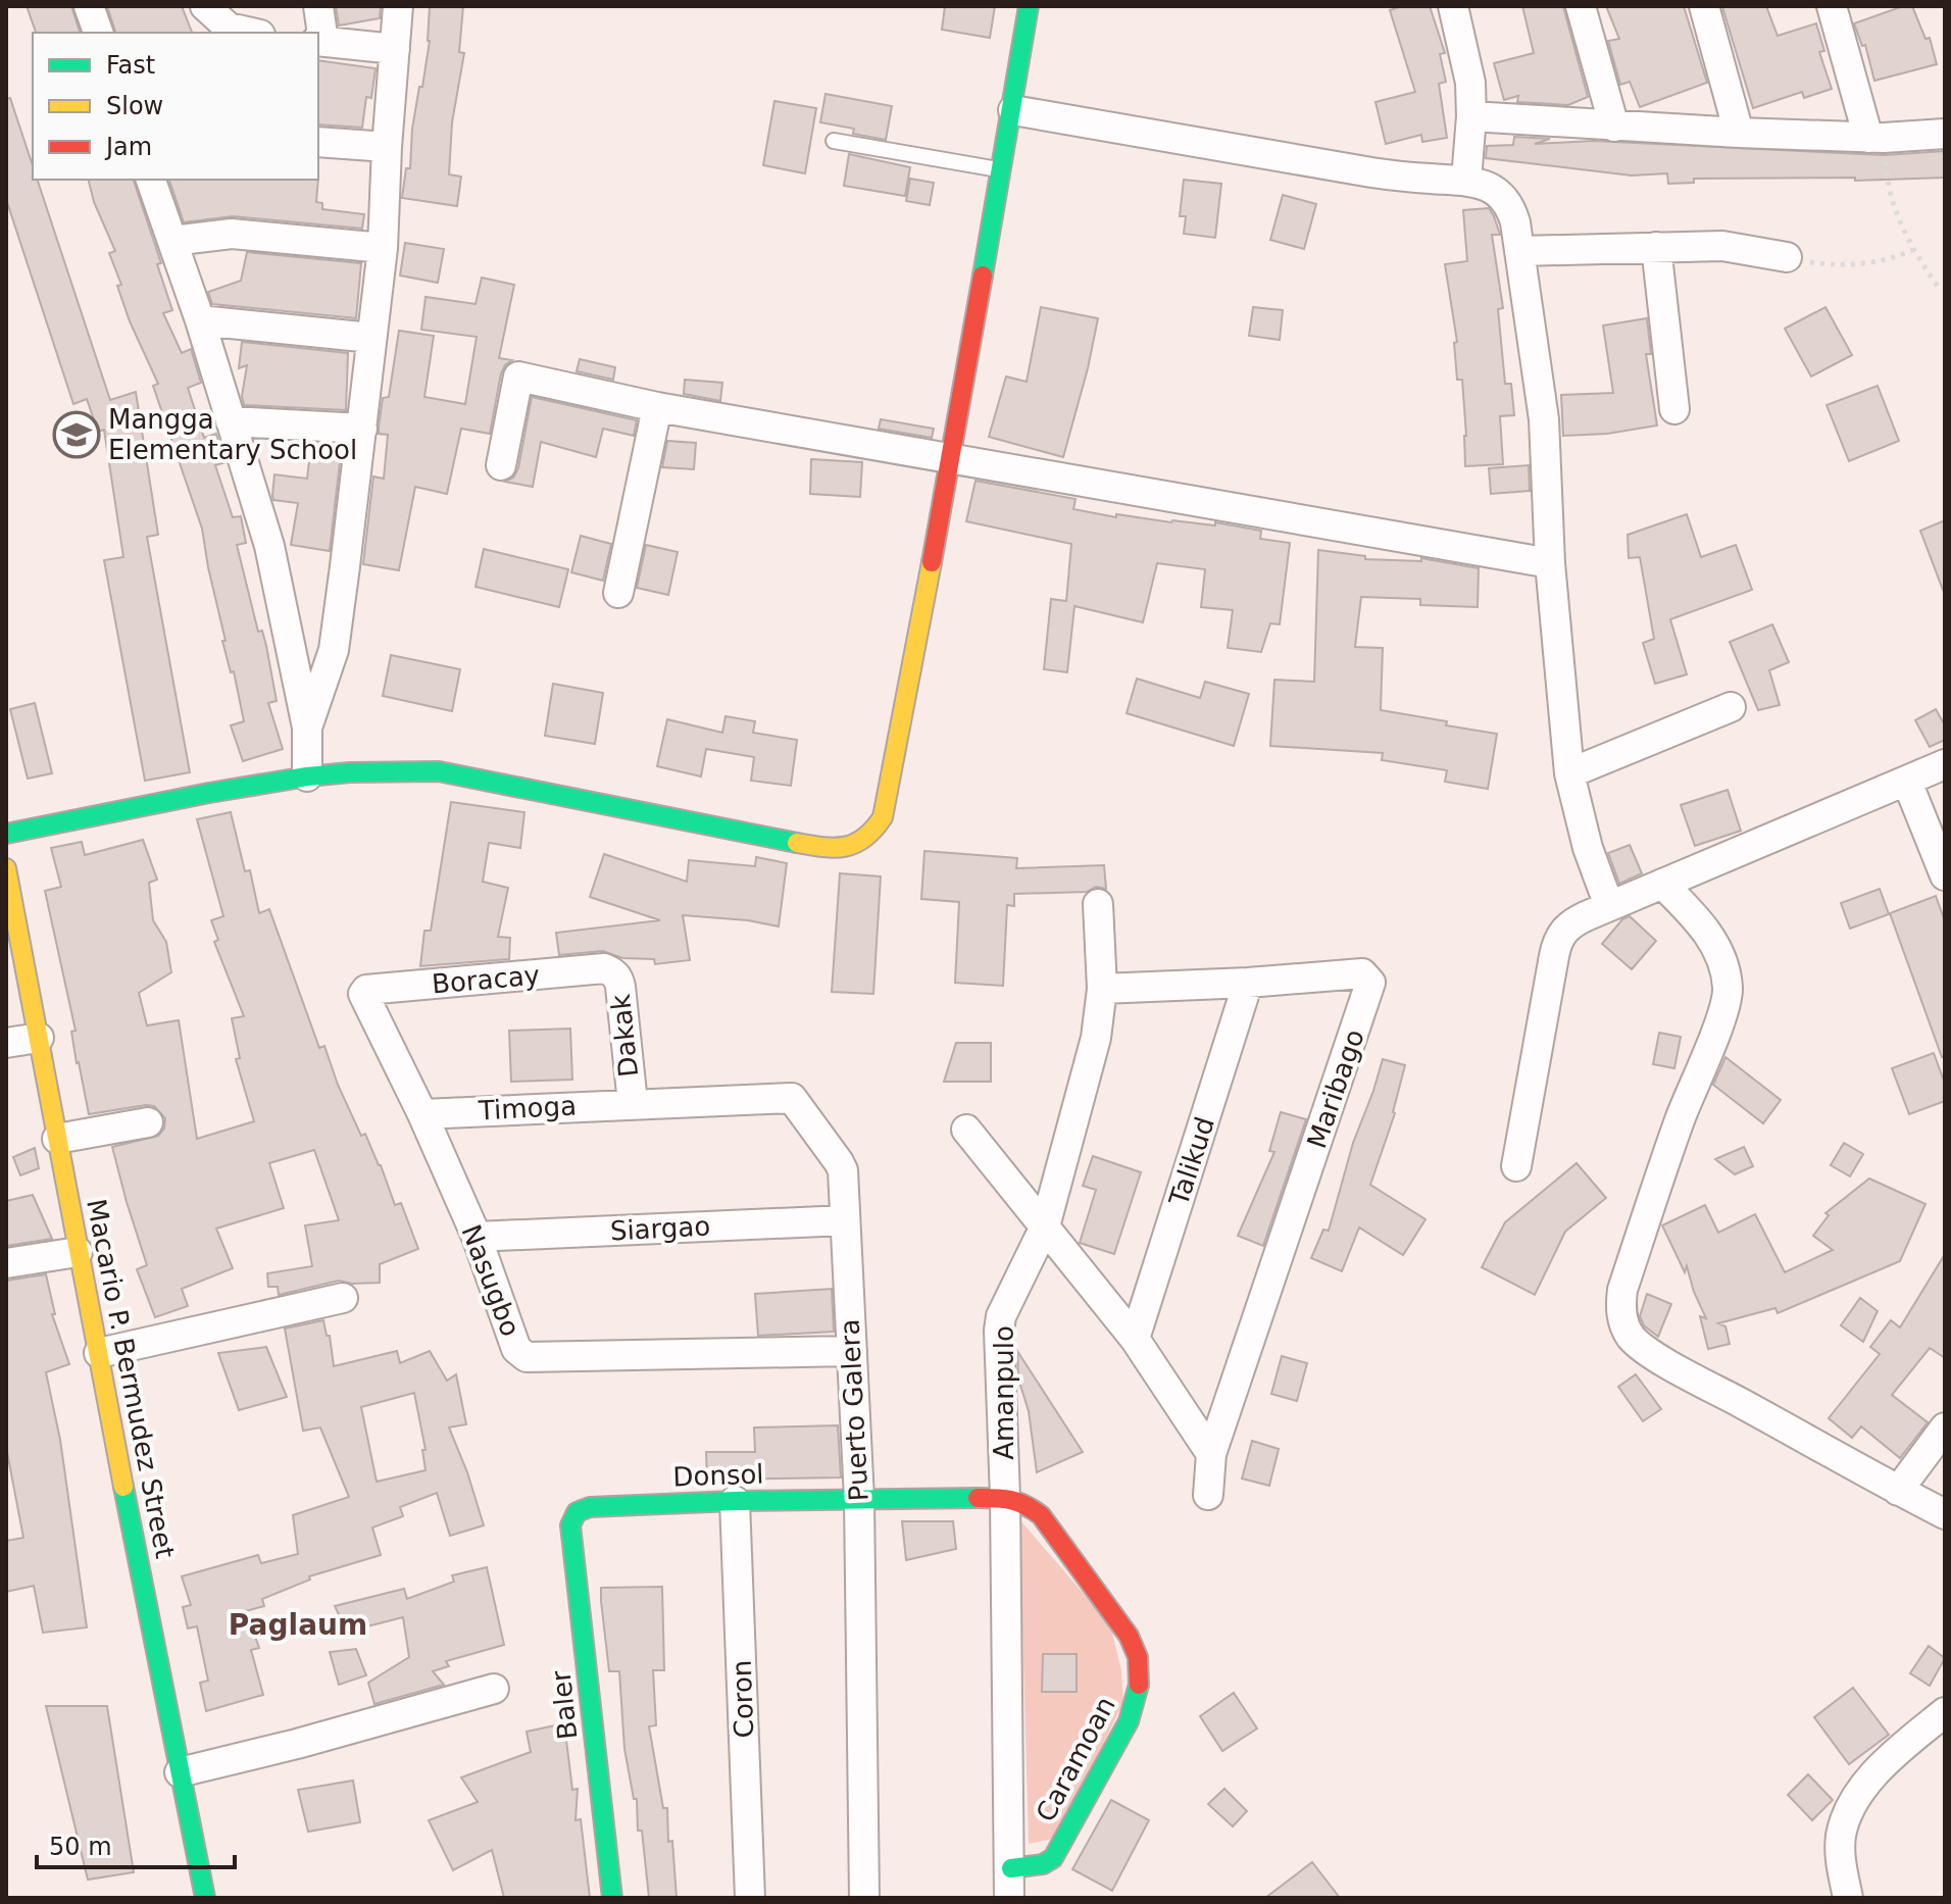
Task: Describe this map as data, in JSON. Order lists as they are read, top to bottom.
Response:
{
  "streets": {
    "street": [
      "Boracay",
      "Dakak",
      "Maribago",
      "Timoga",
      "Talikud",
      "Siargao",
      "Nasugbo",
      "Macario P. Bermudez Street",
      "Amanpulo",
      "Puerto Galera",
      "Donsol",
      "Coron",
      "Baler",
      "Caramoan"
    ]
  },
  "crossings": [
    ["Boracay", "Dakak"],
    ["Boracay", "Nasugbo"],
    ["Dakak", "Timoga"],
    ["Dakak", "Puerto Galera"],
    ["Maribago", "Talikud"],
    ["Maribago", "Amanpulo"],
    ["Timoga", "Nasugbo"],
    ["Timoga", "Puerto Galera"],
    ["Siargao", "Nasugbo"],
    ["Siargao", "Puerto Galera"],
    ["Nasugbo", "Puerto Galera"],
    ["Amanpulo", "Donsol"],
    ["Amanpulo", "Caramoan"],
    ["Puerto Galera", "Donsol"],
    ["Donsol", "Coron"],
    ["Donsol", "Baler"],
    ["Donsol", "Caramoan"]
  ],
  "districts": ["Paglaum"],
  "places": {
    "school or university": ["Mangga Elementary School"]
  },
  "legend": ["Fast", "Slow", "Jam"],
  "scale_bar": "50 m"
}
